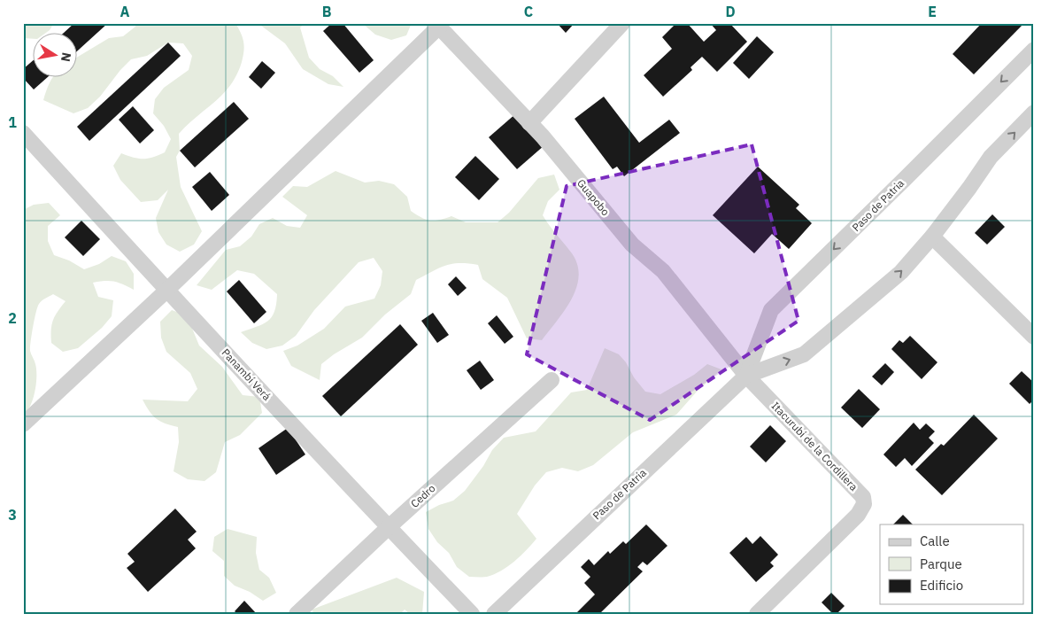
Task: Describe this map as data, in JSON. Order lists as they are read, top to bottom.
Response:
{
  "streets": {
    "street": [
      "Guapobo",
      "Paso de Patria",
      "Panambí Verá",
      "Itacurubí de la Cordillera",
      "Cedro"
    ]
  },
  "crossings": [
    ["Guapobo", "Paso de Patria"],
    ["Guapobo", "Itacurubí de la Cordillera"],
    ["Paso de Patria", "Itacurubí de la Cordillera"],
    ["Panambí Verá", "Cedro"]
  ],
  "legend": ["Calle", "Parque", "Edificio"],
  "north": "right",
  "grid": {
    "columns": [
      "A",
      "B",
      "C",
      "D",
      "E"
    ],
    "rows": ["1", "2", "3"]
  }
}
